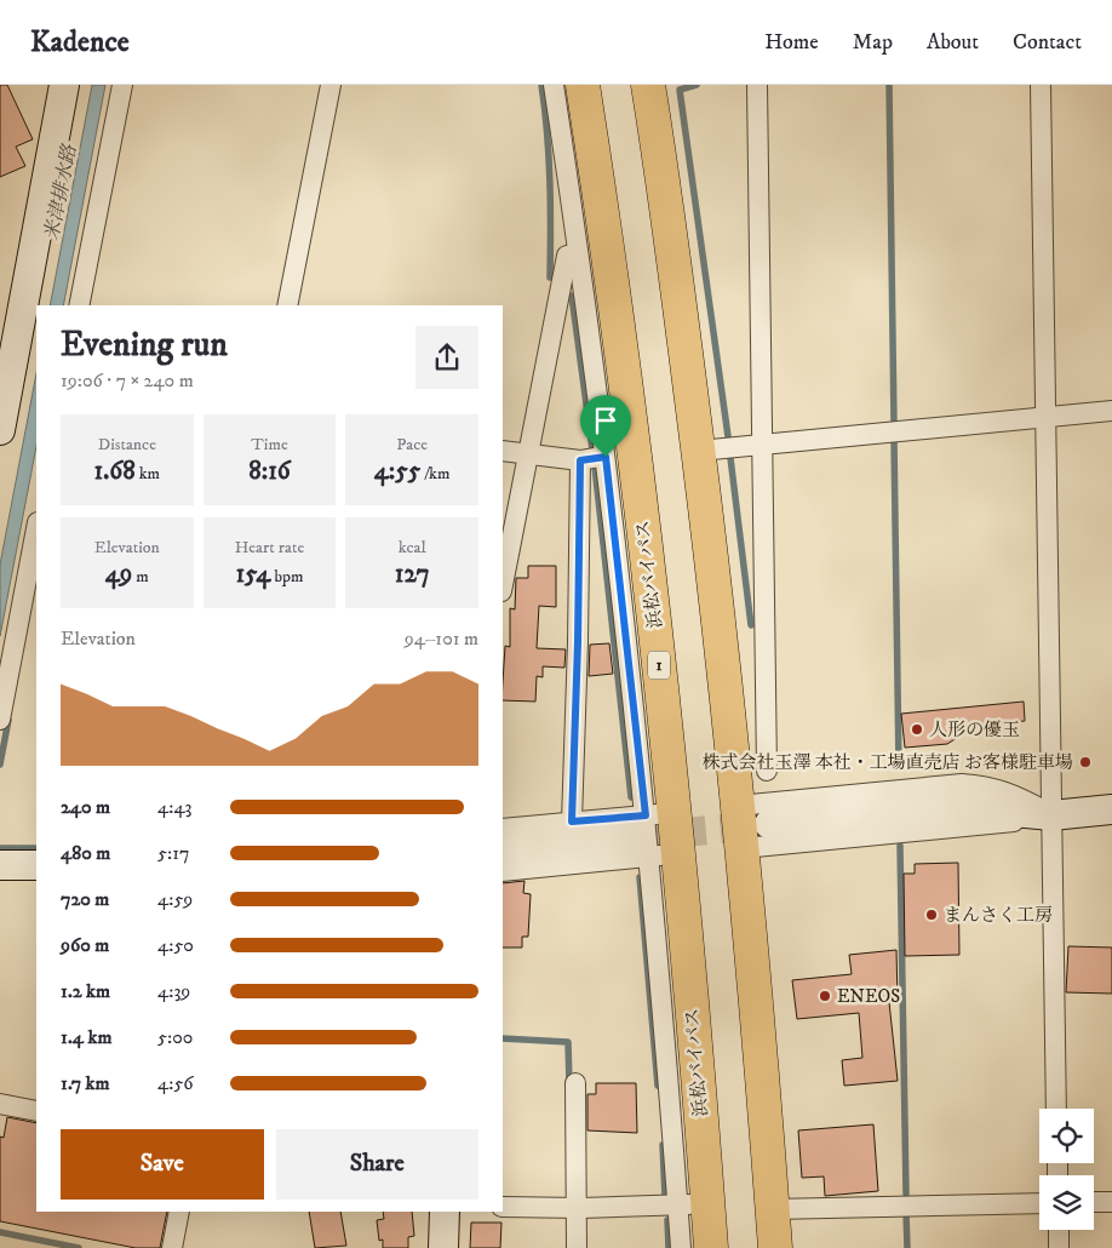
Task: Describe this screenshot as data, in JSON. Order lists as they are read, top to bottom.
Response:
{
  "streets": {
    "highway": ["浜松バイパス", "1"]
  },
  "water": ["米津排水路"],
  "places": [
    "人形の優玉",
    "株式会社玉澤 本社・工場直売店 お客様駐車場",
    "まんさく工房",
    "ENEOS"
  ],
  "page": {
    "header": "Kadence",
    "nav": [
      "Home",
      "Map",
      "About",
      "Contact"
    ],
    "heading": ["Evening run", "19:06 · 7 × 240 m"],
    "stats": [
      ["Distance", "1.68 km"],
      ["Time", "8:16"],
      ["Pace", "4:55 /km"],
      ["Elevation", "49 m"],
      ["Heart rate", "154 bpm"],
      ["kcal", "127"]
    ],
    "chart": ["Elevation", "94–101 m"],
    "list": [
      {
        "name": "240 m",
        "note": "4:43"
      },
      {
        "name": "480 m",
        "note": "5:17"
      },
      {
        "name": "720 m",
        "note": "4:59"
      },
      {
        "name": "960 m",
        "note": "4:50"
      },
      {
        "name": "1.2 km",
        "note": "4:39"
      },
      {
        "name": "1.4 km",
        "note": "5:00"
      },
      {
        "name": "1.7 km",
        "note": "4:56"
      }
    ],
    "buttons": ["Save", "Share"]
  }
}
